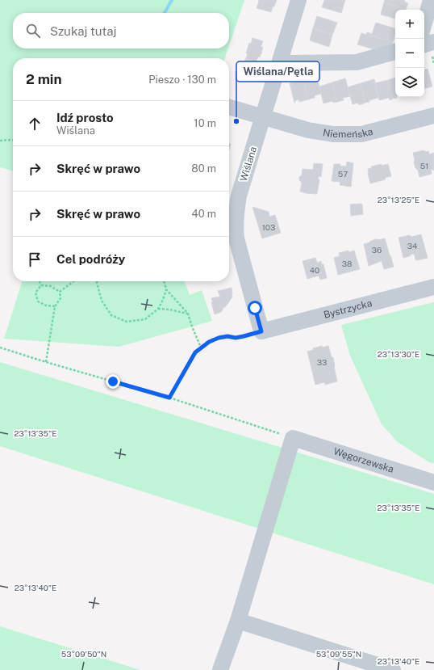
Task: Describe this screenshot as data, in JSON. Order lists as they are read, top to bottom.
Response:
{
  "streets": {
    "street": [
      "Niemeńska",
      "Wiślana",
      "Bystrzycka",
      "Węgorzewska"
    ]
  },
  "crossings": [
    ["Niemeńska", "Wiślana"],
    ["Wiślana", "Bystrzycka"]
  ],
  "places": ["Wiślana/Pętla"],
  "house_numbers": [
    "51",
    "57",
    "103",
    "34",
    "36",
    "38",
    "40",
    "33"
  ],
  "page": {
    "map_buttons": ["+", "−"],
    "search": "Szukaj tutaj",
    "heading": ["2 min", "Pieszo · 130 m"],
    "list": [
      ["Idź prosto", "Wiślana", "10 m"],
      ["Skręć w prawo", "80 m"],
      ["Skręć w prawo", "40 m"],
      "Cel podróży"
    ]
  },
  "coordinates": [
    "23°13'25\"E",
    "23°13'30\"E",
    "23°13'35\"E",
    "23°13'40\"E",
    "53°09'50\"N",
    "53°09'55\"N"
  ]
}
